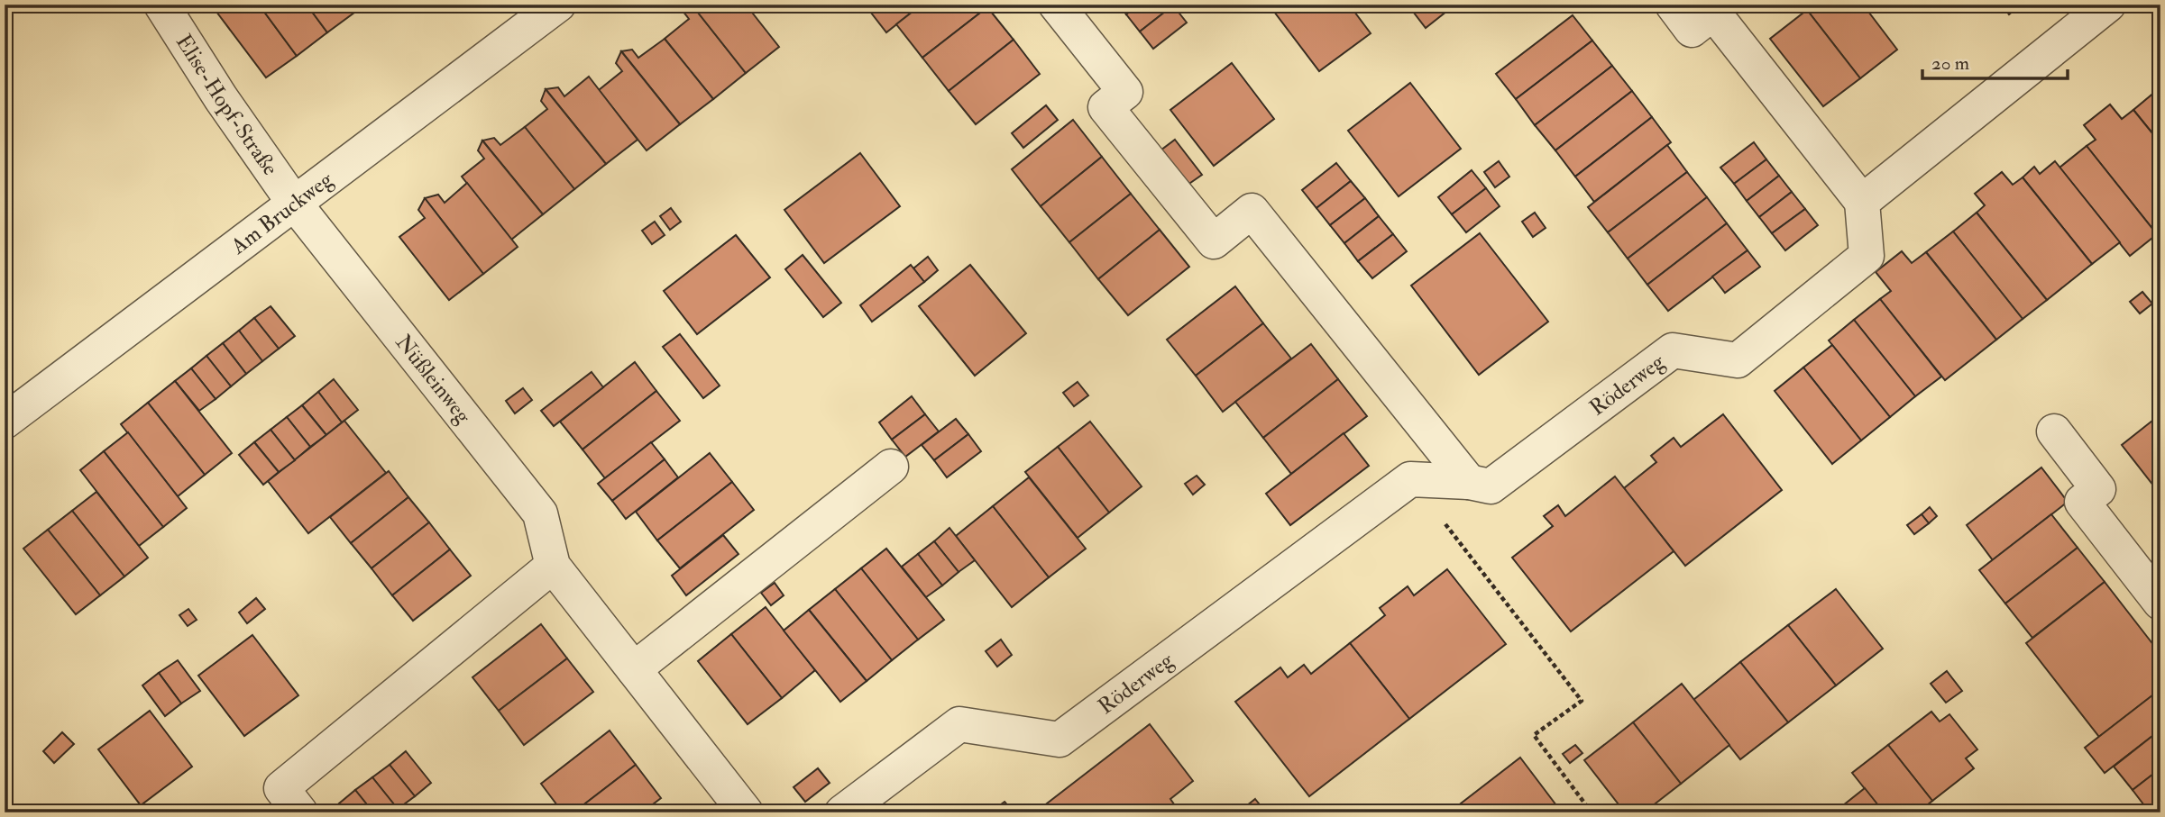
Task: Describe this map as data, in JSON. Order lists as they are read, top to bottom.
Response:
{
  "streets": {
    "street": [
      "Elise-Hopf-Straße",
      "Am Bruckweg",
      "Nüßleinweg",
      "Röderweg"
    ]
  },
  "crossings": [
    ["Elise-Hopf-Straße", "Am Bruckweg"],
    ["Elise-Hopf-Straße", "Nüßleinweg"],
    ["Am Bruckweg", "Nüßleinweg"]
  ],
  "scale_bar": "20 m"
}
